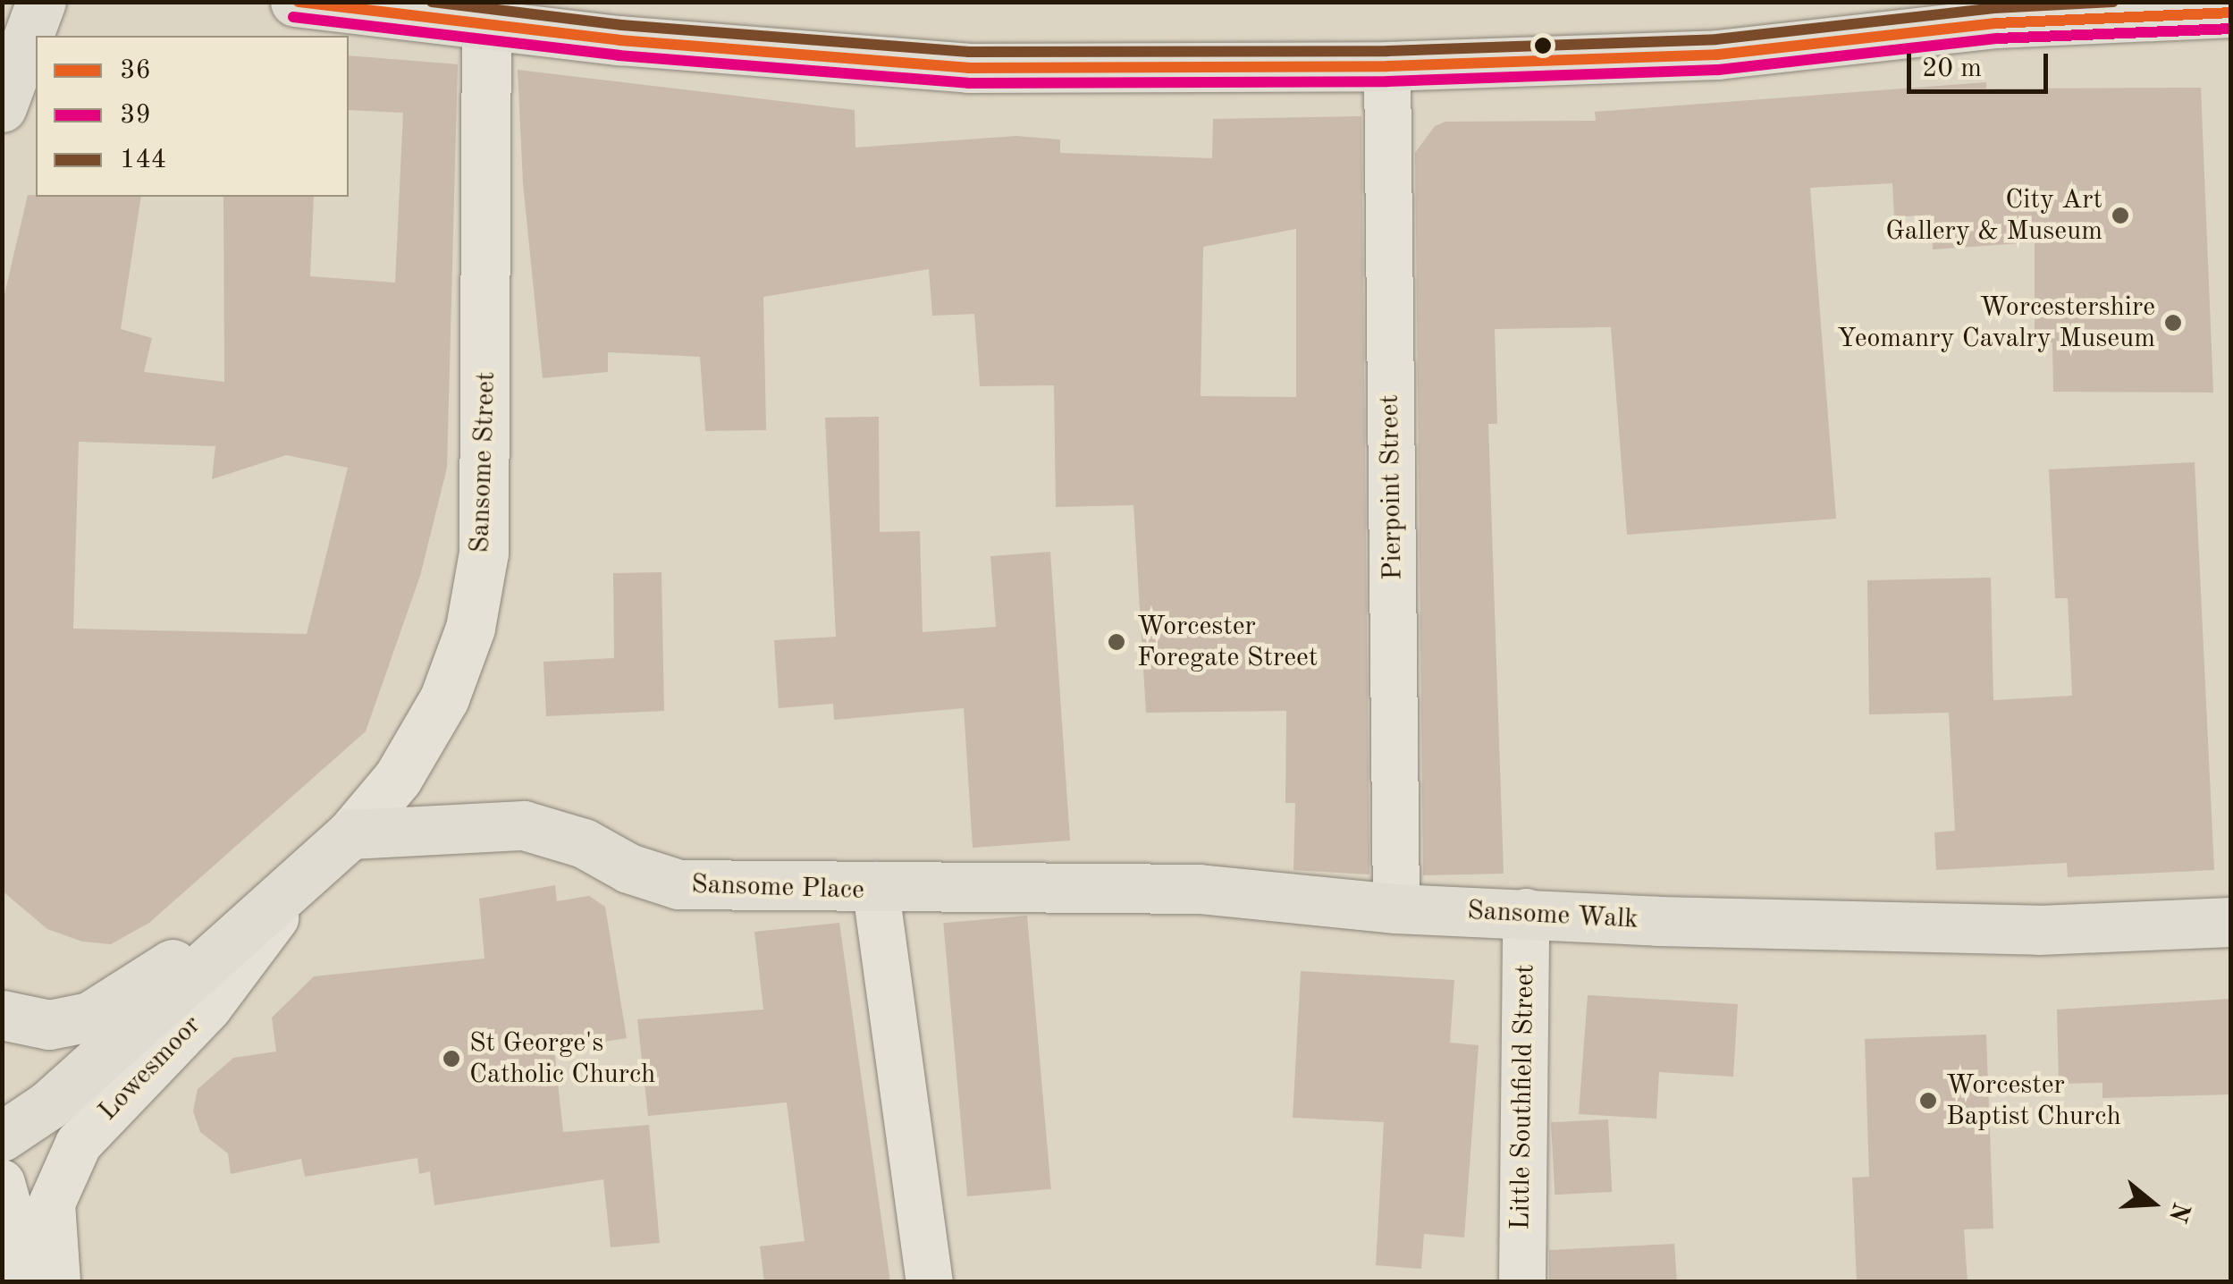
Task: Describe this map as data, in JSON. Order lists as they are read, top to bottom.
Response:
{
  "streets": {
    "main road": ["Sansome Street", "Sansome Place", "Sansome Walk"],
    "street": ["Pierpoint Street", "Lowesmoor", "Little Southfield Street"]
  },
  "crossings": [
    ["Sansome Street", "Sansome Place"],
    ["Sansome Street", "Lowesmoor"],
    ["Pierpoint Street", "Sansome Walk"],
    ["Sansome Place", "Sansome Walk"],
    ["Sansome Walk", "Little Southfield Street"]
  ],
  "places": [
    "City Art Gallery & Museum",
    "Worcestershire Yeomanry Cavalry Museum",
    "Worcester Foregate Street",
    "St George's Catholic Church",
    "Worcester Baptist Church"
  ],
  "lines": ["transit line 36", "transit line 144", "transit line 39"],
  "legend": ["36", "39", "144"],
  "scale_bar": "20 m",
  "north": "right"
}
